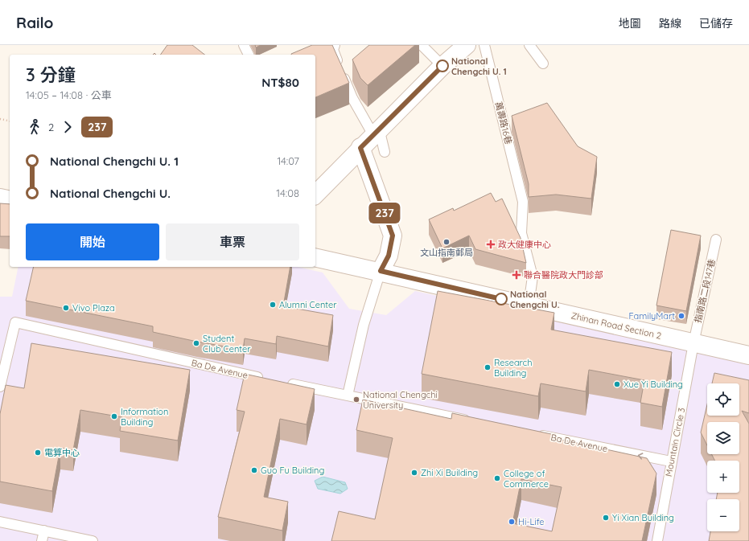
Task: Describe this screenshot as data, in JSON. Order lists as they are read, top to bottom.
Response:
{
  "streets": {
    "street": ["Zhinan Road Section 2"],
    "lane": [
      "萬壽路16巷",
      "指南路二段147巷",
      "Ba De Avenue",
      "Mountain Circle 3"
    ]
  },
  "crossings": [
    ["萬壽路16巷", "Zhinan Road Section 2"],
    ["指南路二段147巷", "Zhinan Road Section 2"],
    ["指南路二段147巷", "Mountain Circle 3"],
    ["Zhinan Road Section 2", "Mountain Circle 3"],
    ["Ba De Avenue", "Mountain Circle 3"]
  ],
  "places": {
    "other": [
      "National Chengchi U. 1",
      "文山指南郵局",
      "National Chengchi U.",
      "Alumni Center",
      "Vivo Plaza",
      "FamilyMart",
      "Student Club Center",
      "Research Building",
      "Xue Yi Building",
      "National Chengchi University",
      "Information Building",
      "電算中心",
      "Guo Fu Building",
      "Zhi Xi Building",
      "College of Commerce",
      "Yi Xian Building",
      "Hi-Life"
    ],
    "health": ["政大健康中心", "聯合醫院政大門診部"]
  },
  "lines": ["bus line 237"],
  "page": {
    "header": "Railo",
    "nav": ["地圖", "路線", "已儲存"],
    "on_map": "237",
    "heading": ["3 分鐘", "14:05 – 14:08 · 公車", "NT$80"],
    "legs": ["2", "237"],
    "list": [
      {
        "name": "National Chengchi U. 1",
        "value": "14:07"
      },
      {
        "name": "National Chengchi U.",
        "value": "14:08"
      }
    ],
    "buttons": ["開始", "車票"],
    "map_buttons": ["+", "−"]
  }
}
